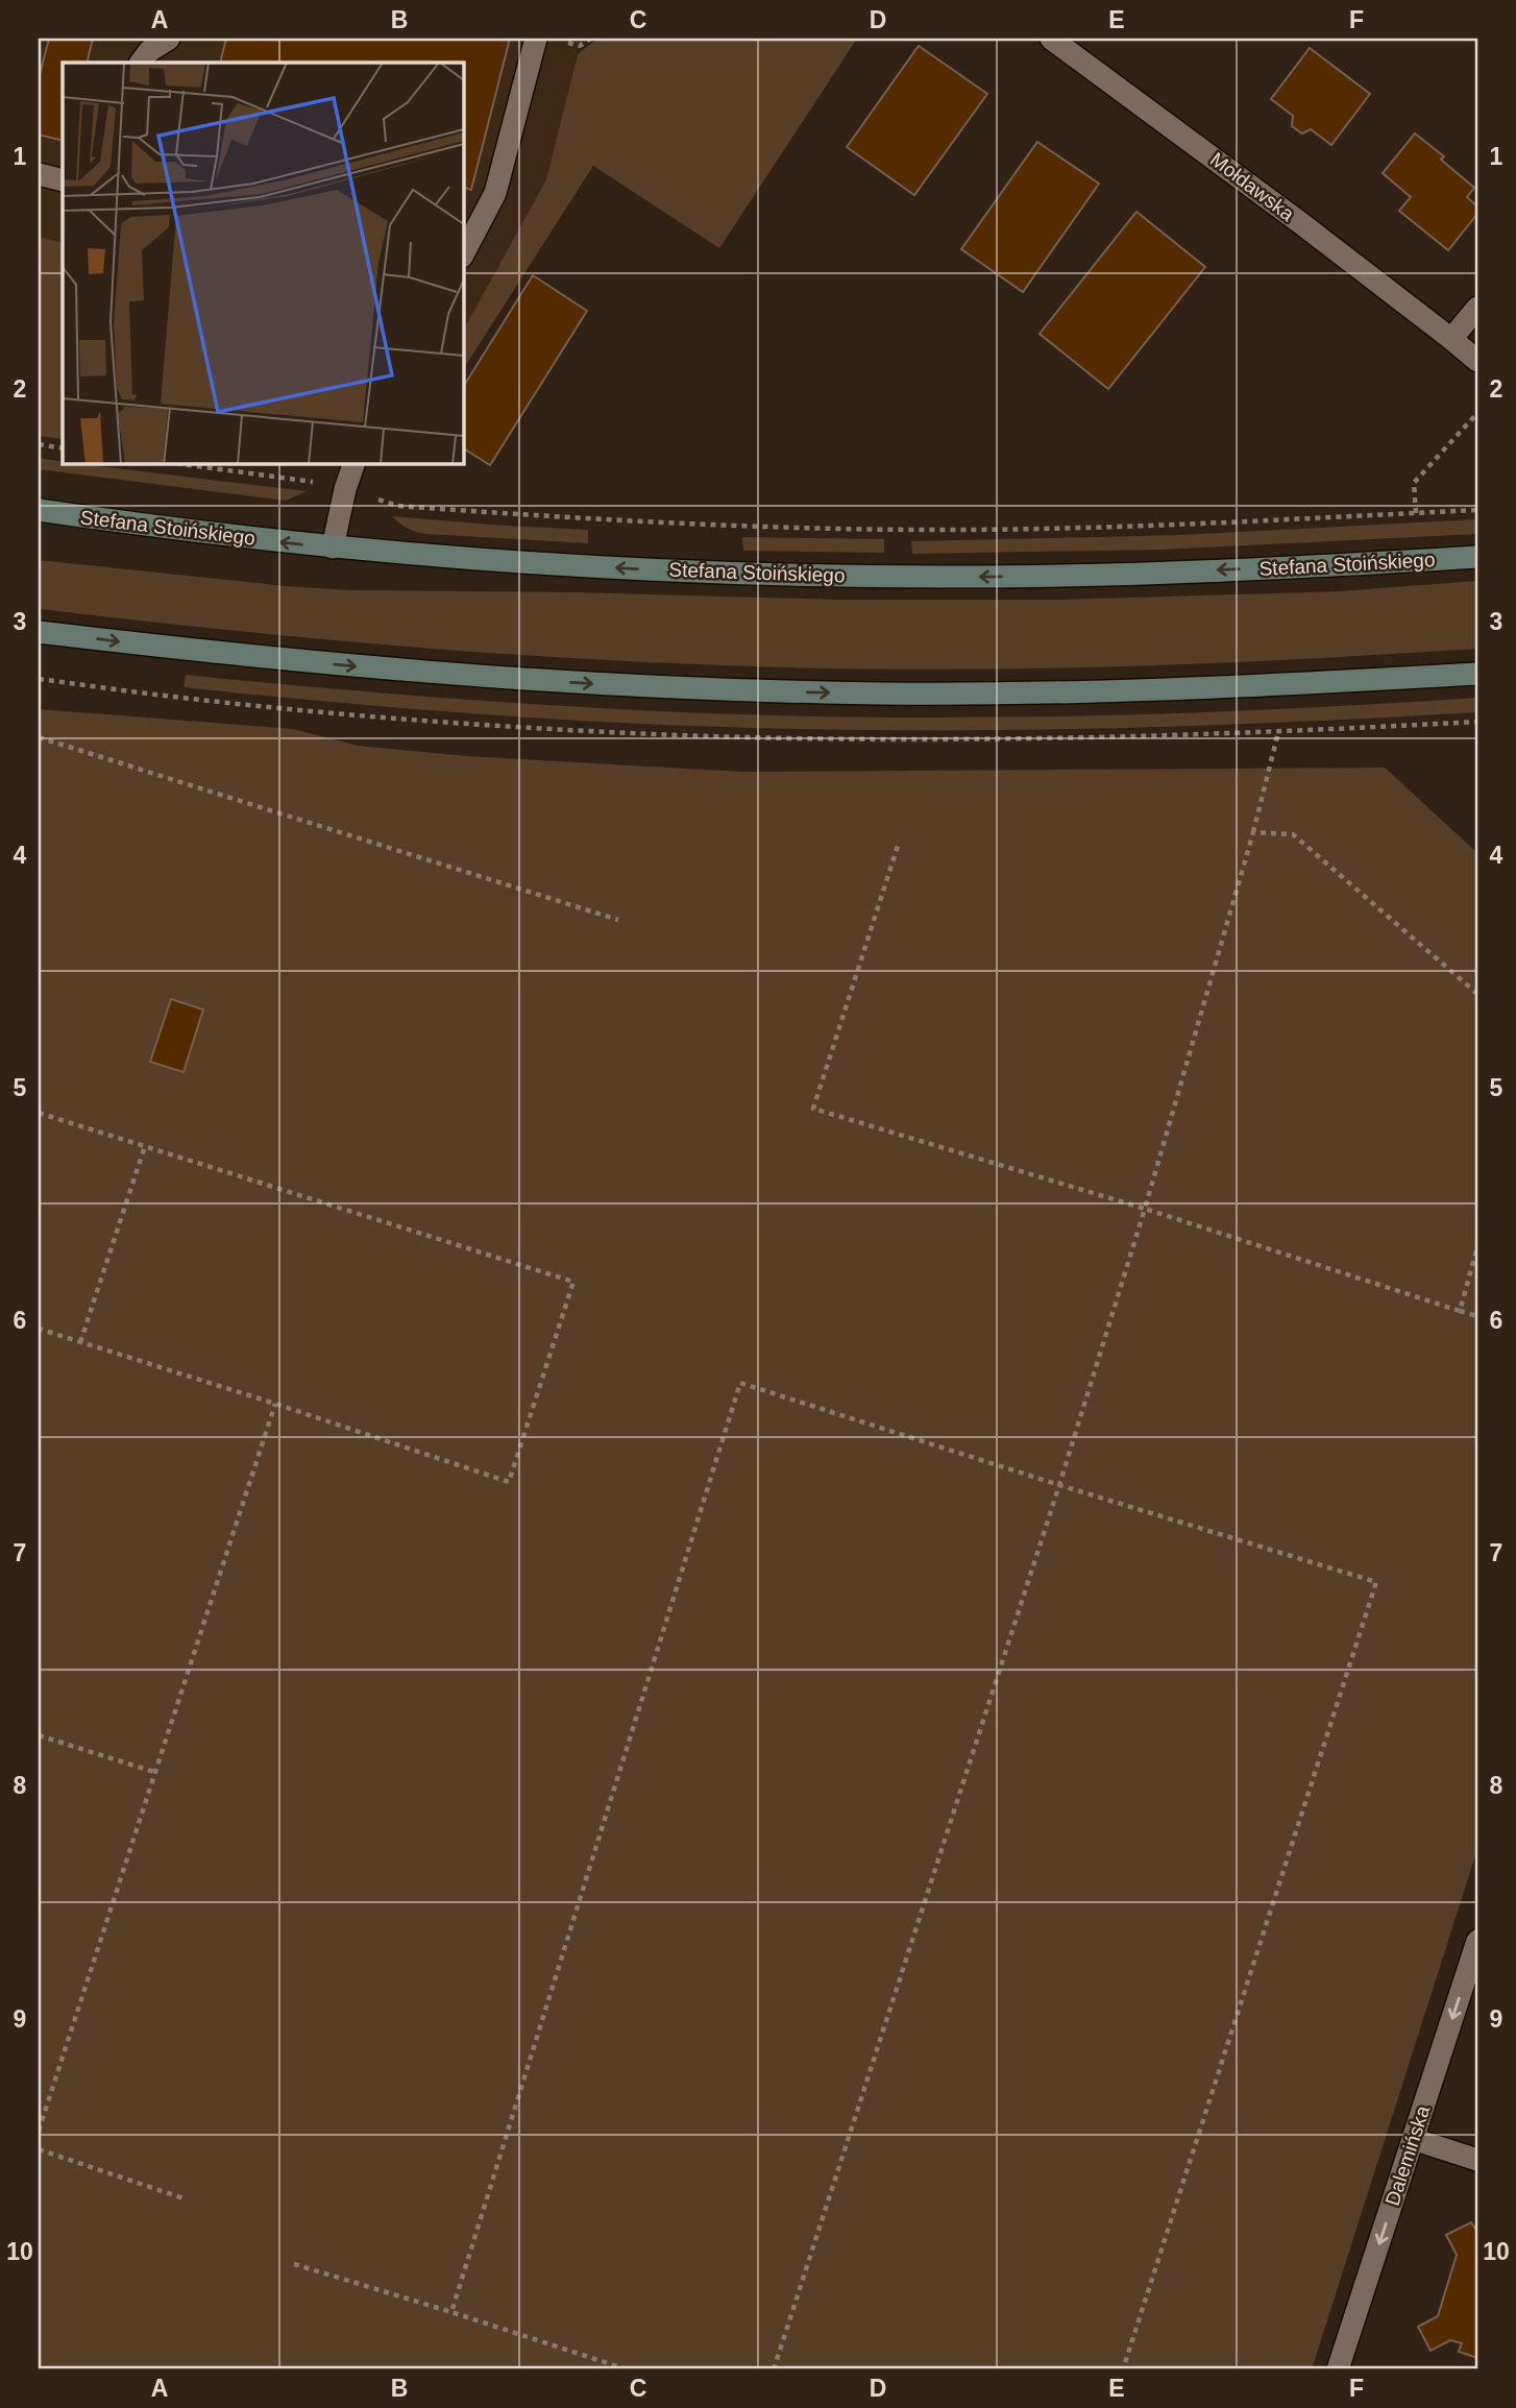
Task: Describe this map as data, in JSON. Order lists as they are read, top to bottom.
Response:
{
  "streets": {
    "street": ["Mołdawska", "Stefana Stoińskiego", "Dalemińska"]
  },
  "one_way": ["Dalemińska"],
  "grid": {
    "columns": [
      "A",
      "B",
      "C",
      "D",
      "E",
      "F"
    ],
    "rows": [
      "1",
      "2",
      "3",
      "4",
      "5",
      "6",
      "7",
      "8",
      "9",
      "10"
    ]
  }
}
